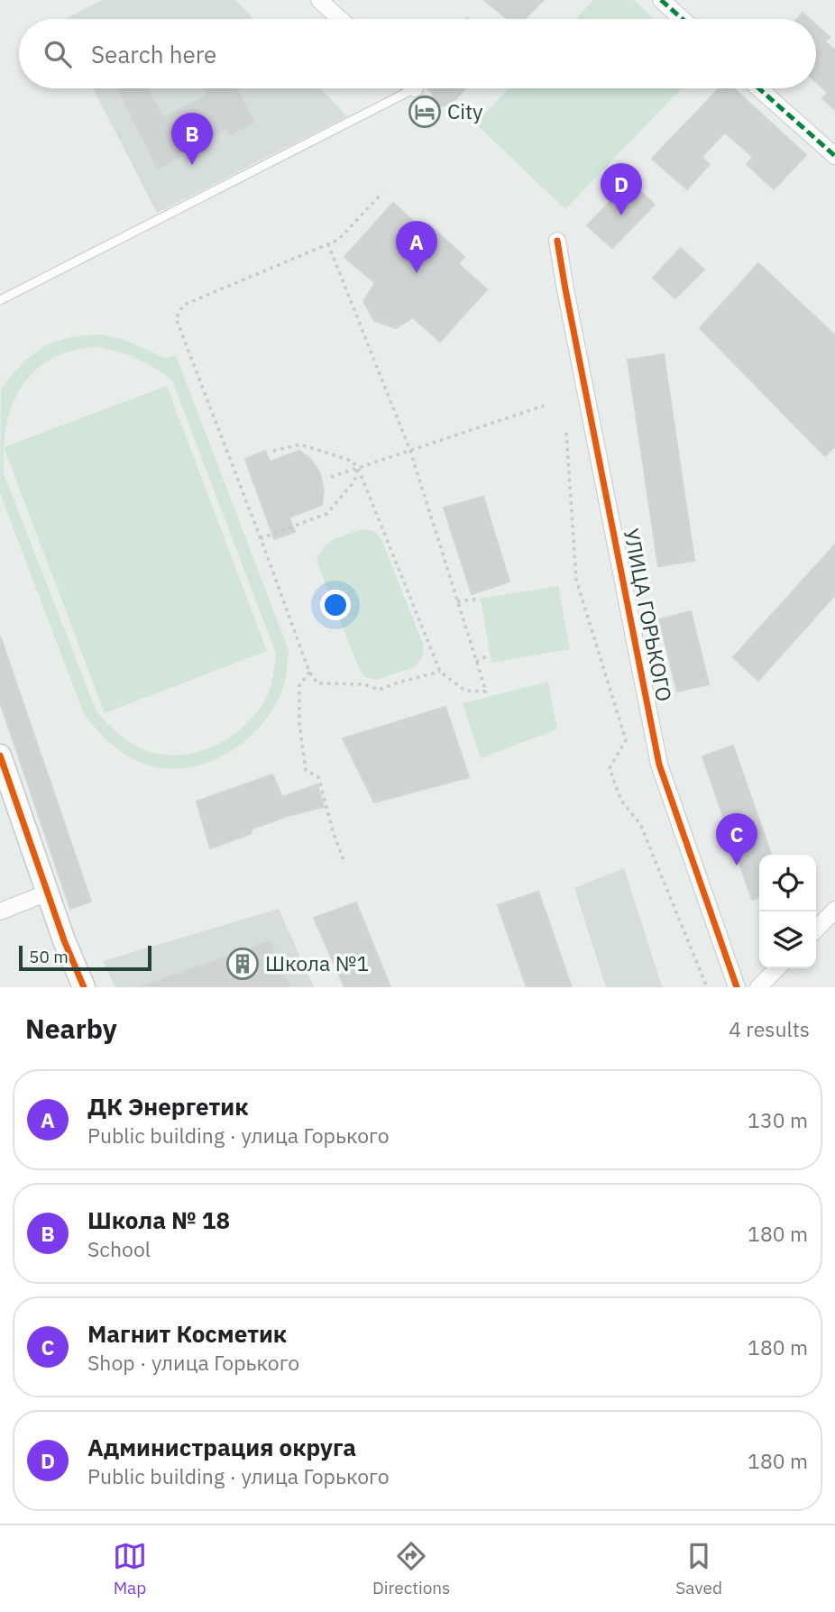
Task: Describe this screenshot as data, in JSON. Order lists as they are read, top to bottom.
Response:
{
  "streets": {
    "street": ["УЛИЦА ГОРЬКОГО"]
  },
  "places": {
    "hotel": ["City"],
    "building": ["Школа №1"]
  },
  "scale_bar": "50 m",
  "page": {
    "search": "Search here",
    "pins": [
      "B",
      "D",
      "A",
      "C"
    ],
    "scale": "50 m",
    "heading": ["Nearby", "4 results"],
    "list": [
      {
        "mark": "A",
        "name": "ДК Энергетик",
        "note": "Public building · улица Горького",
        "value": "130 m"
      },
      {
        "mark": "B",
        "name": "Школа № 18",
        "note": "School",
        "value": "180 m"
      },
      {
        "mark": "C",
        "name": "Магнит Косметик",
        "note": "Shop · улица Горького",
        "value": "180 m"
      },
      {
        "mark": "D",
        "name": "Администрация округа",
        "note": "Public building · улица Горького",
        "value": "180 m"
      }
    ],
    "nav": ["Map", "Directions", "Saved"]
  }
}
